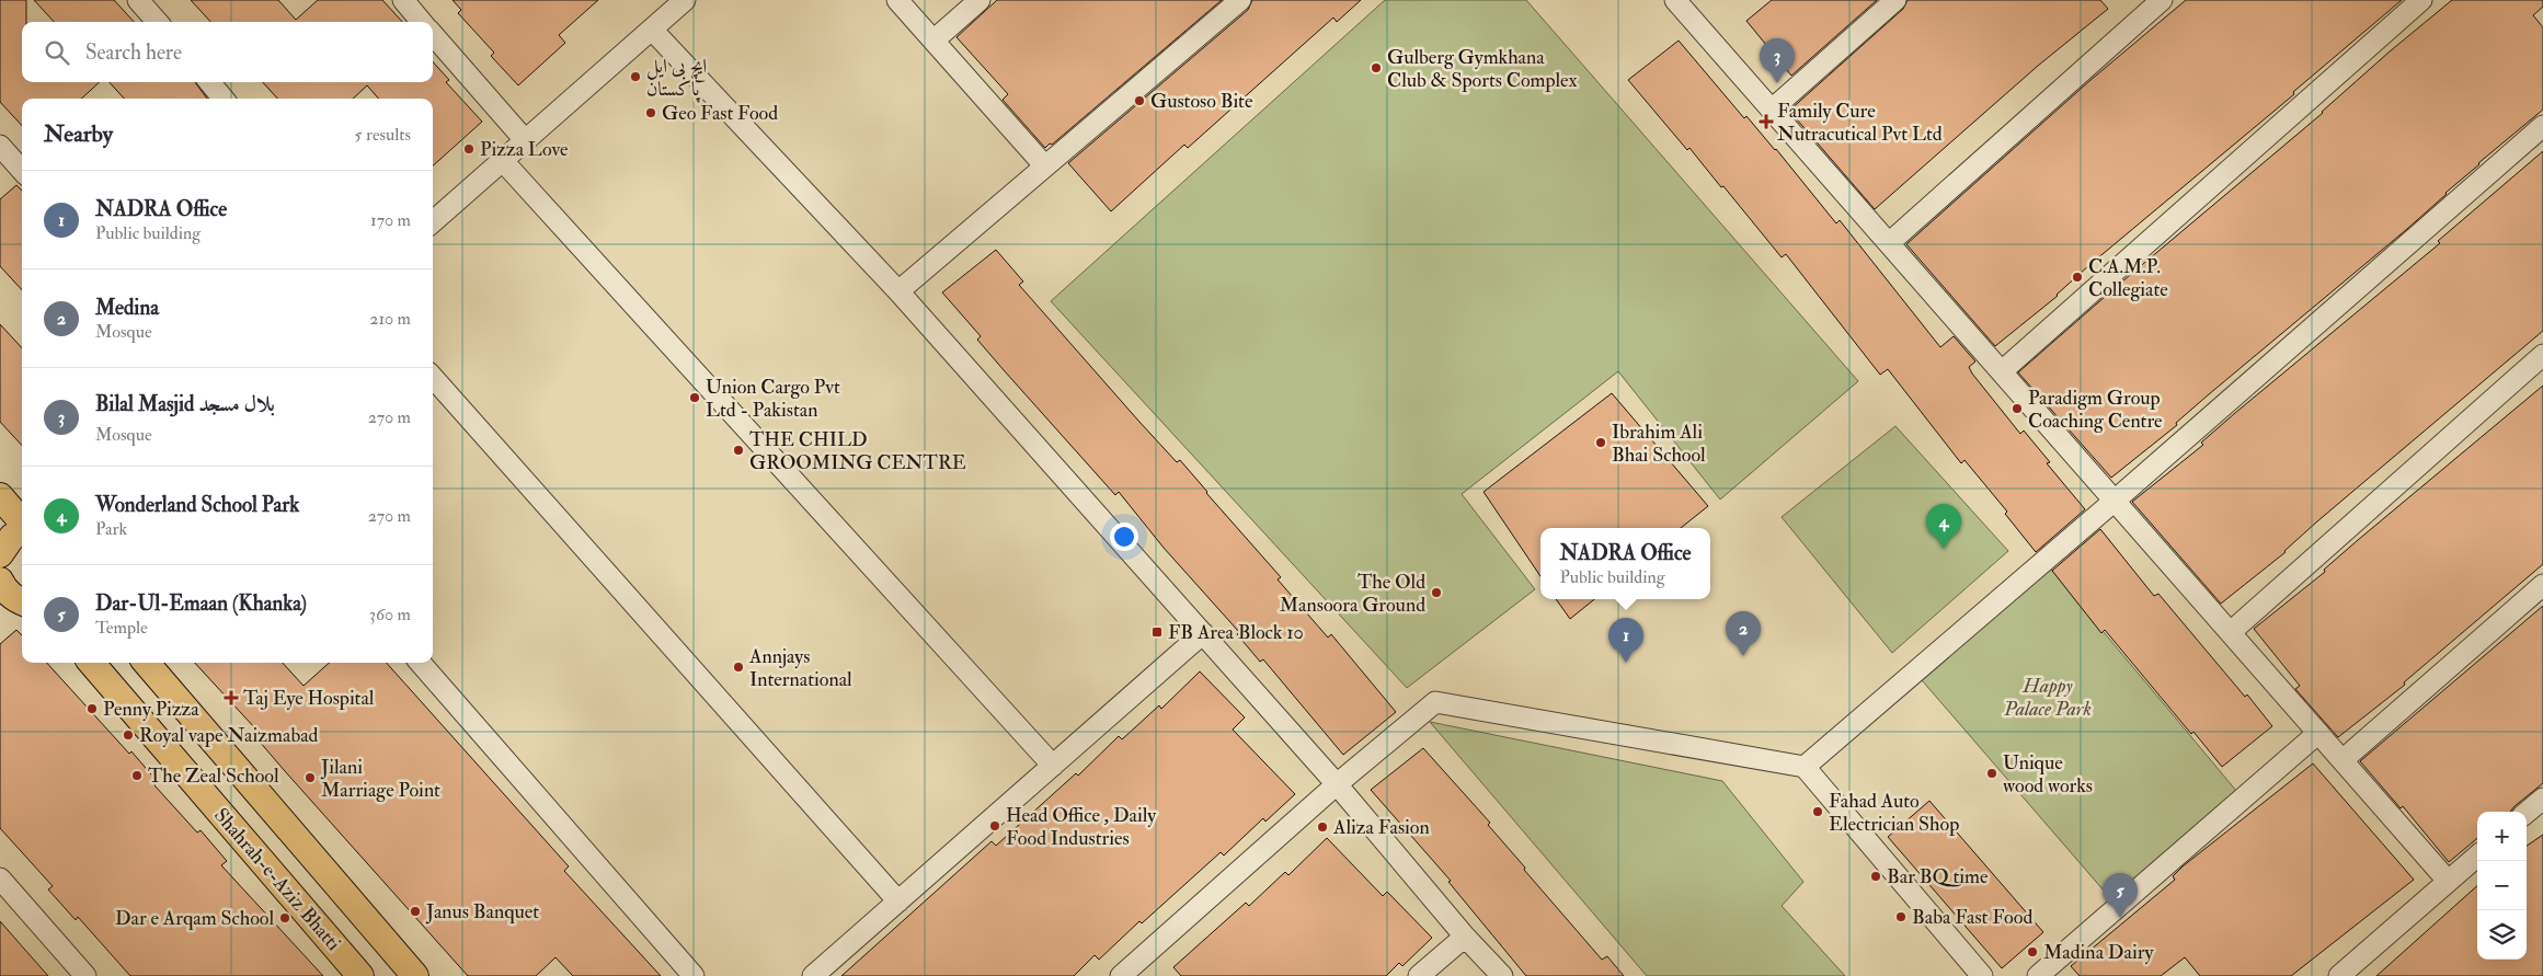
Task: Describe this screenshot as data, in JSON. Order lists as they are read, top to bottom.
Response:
{
  "streets": {
    "main road": ["Shahrah-e-Aziz Bhatti"]
  },
  "parks": ["Happy Palace Park"],
  "places": {
    "other": [
      "Gulberg Gymkhana Club & Sports Complex",
      "ایچ بی ایل پاکستان",
      "Gustoso Bite",
      "Geo Fast Food",
      "Pizza Love",
      "C.A.M.P. Collegiate",
      "Union Cargo Pvt Ltd - Pakistan",
      "Paradigm Group Coaching Centre",
      "Ibrahim Ali Bhai School",
      "THE CHILD GROOMING CENTRE",
      "The Old Mansoora Ground",
      "Annjays International",
      "Penny Pizza",
      "Royal vape Naizmabad",
      "Unique wood works",
      "The Zeal School",
      "Jilani Marriage Point",
      "Fahad Auto Electrician Shop",
      "Head Office , Daily Food Industries",
      "Aliza Fasion",
      "Bar BQ time",
      "Janus Banquet",
      "Baba Fast Food",
      "Dar e Arqam School",
      "Madina Dairy"
    ],
    "health": ["Family Cure Nutracutical Pvt Ltd", "Taj Eye Hospital"],
    "transit": ["FB Area Block 10"]
  },
  "page": {
    "search": "Search here",
    "pins": [
      "3",
      "4",
      "2",
      "1",
      "5"
    ],
    "heading": ["Nearby", "5 results"],
    "list": [
      {
        "mark": "1",
        "name": "NADRA Office",
        "note": "Public building",
        "value": "170 m"
      },
      {
        "mark": "2",
        "name": "Medina",
        "note": "Mosque",
        "value": "210 m"
      },
      {
        "mark": "3",
        "name": "Bilal Masjid بلال مسجد",
        "note": "Mosque",
        "value": "270 m"
      },
      {
        "mark": "4",
        "name": "Wonderland School Park",
        "note": "Park",
        "value": "270 m"
      },
      {
        "mark": "5",
        "name": "Dar-Ul-Emaan (Khanka)",
        "note": "Temple",
        "value": "360 m"
      }
    ],
    "popup": ["NADRA Office", "Public building"],
    "map_buttons": ["+", "−"]
  }
}
